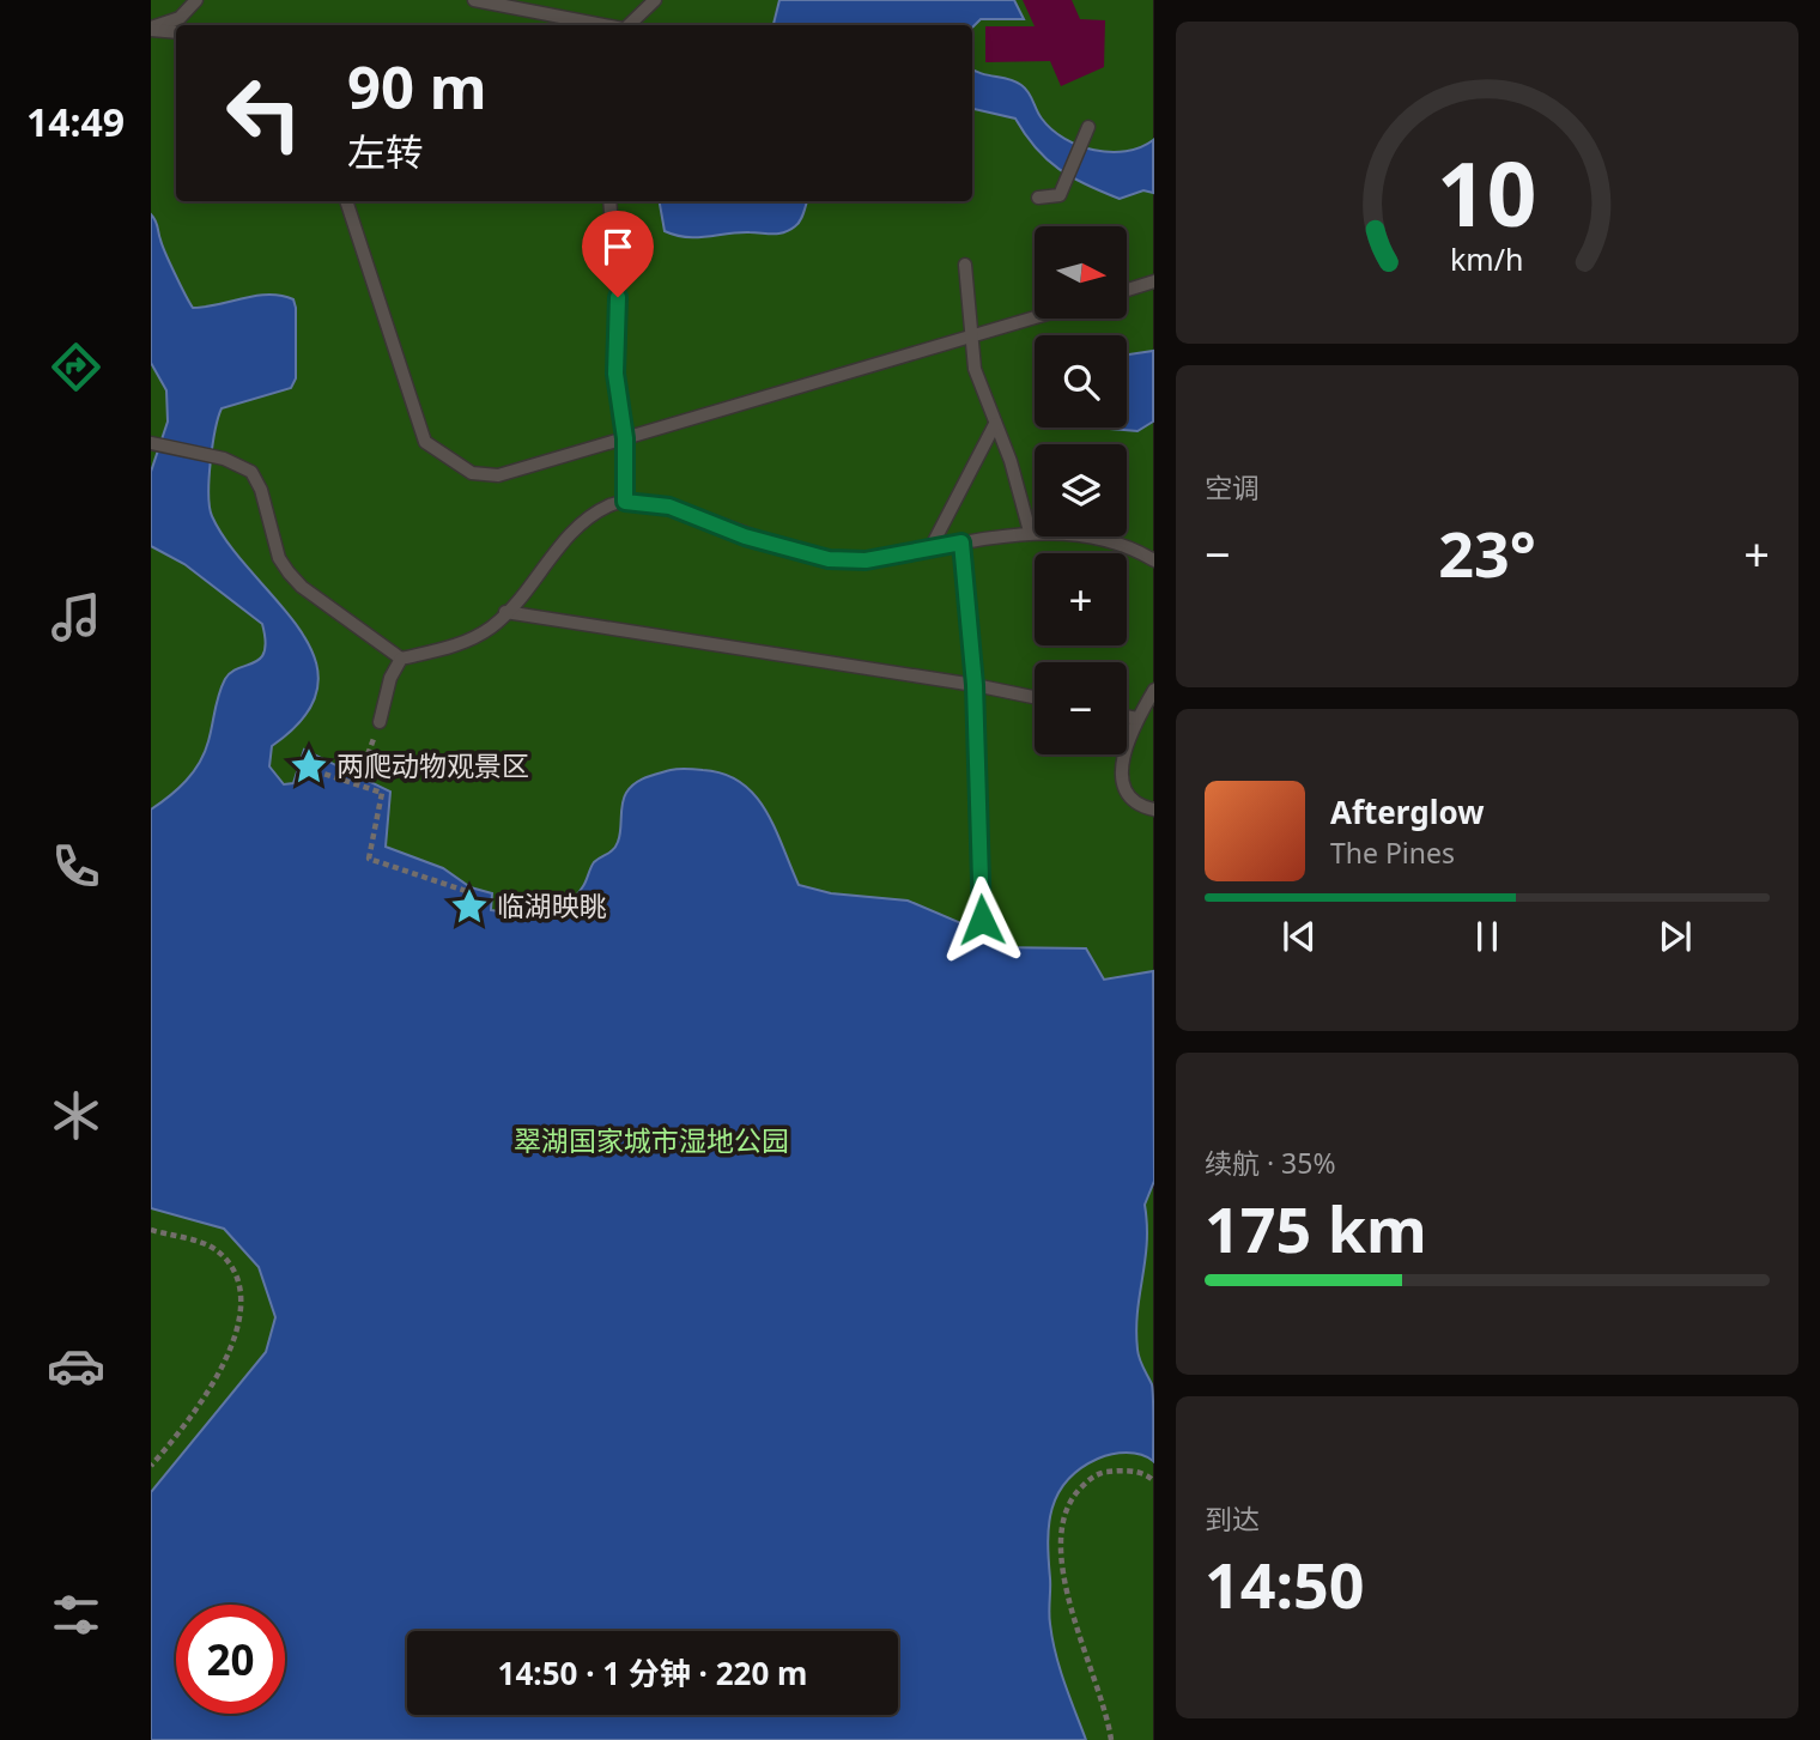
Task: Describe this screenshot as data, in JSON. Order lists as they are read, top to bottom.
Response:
{
  "parks": ["翠湖国家城市湿地公园"],
  "places": {
    "place": ["两爬动物观景区", "临湖映眺"]
  },
  "north": "right",
  "page": {
    "tabs": "14:49",
    "turn": ["90 m", "左转"],
    "map_buttons": ["+", "−"],
    "tile": [
      "空调",
      ["续航 · 35%", "175 km"],
      ["到达", "14:50"]
    ],
    "heat": ["−", "23°", "+"],
    "song": ["Afterglow", "The Pines"],
    "limit": "20",
    "trip": "14:50 · 1 分钟 · 220 m",
    "gauge": ["10", "km/h"]
  }
}
